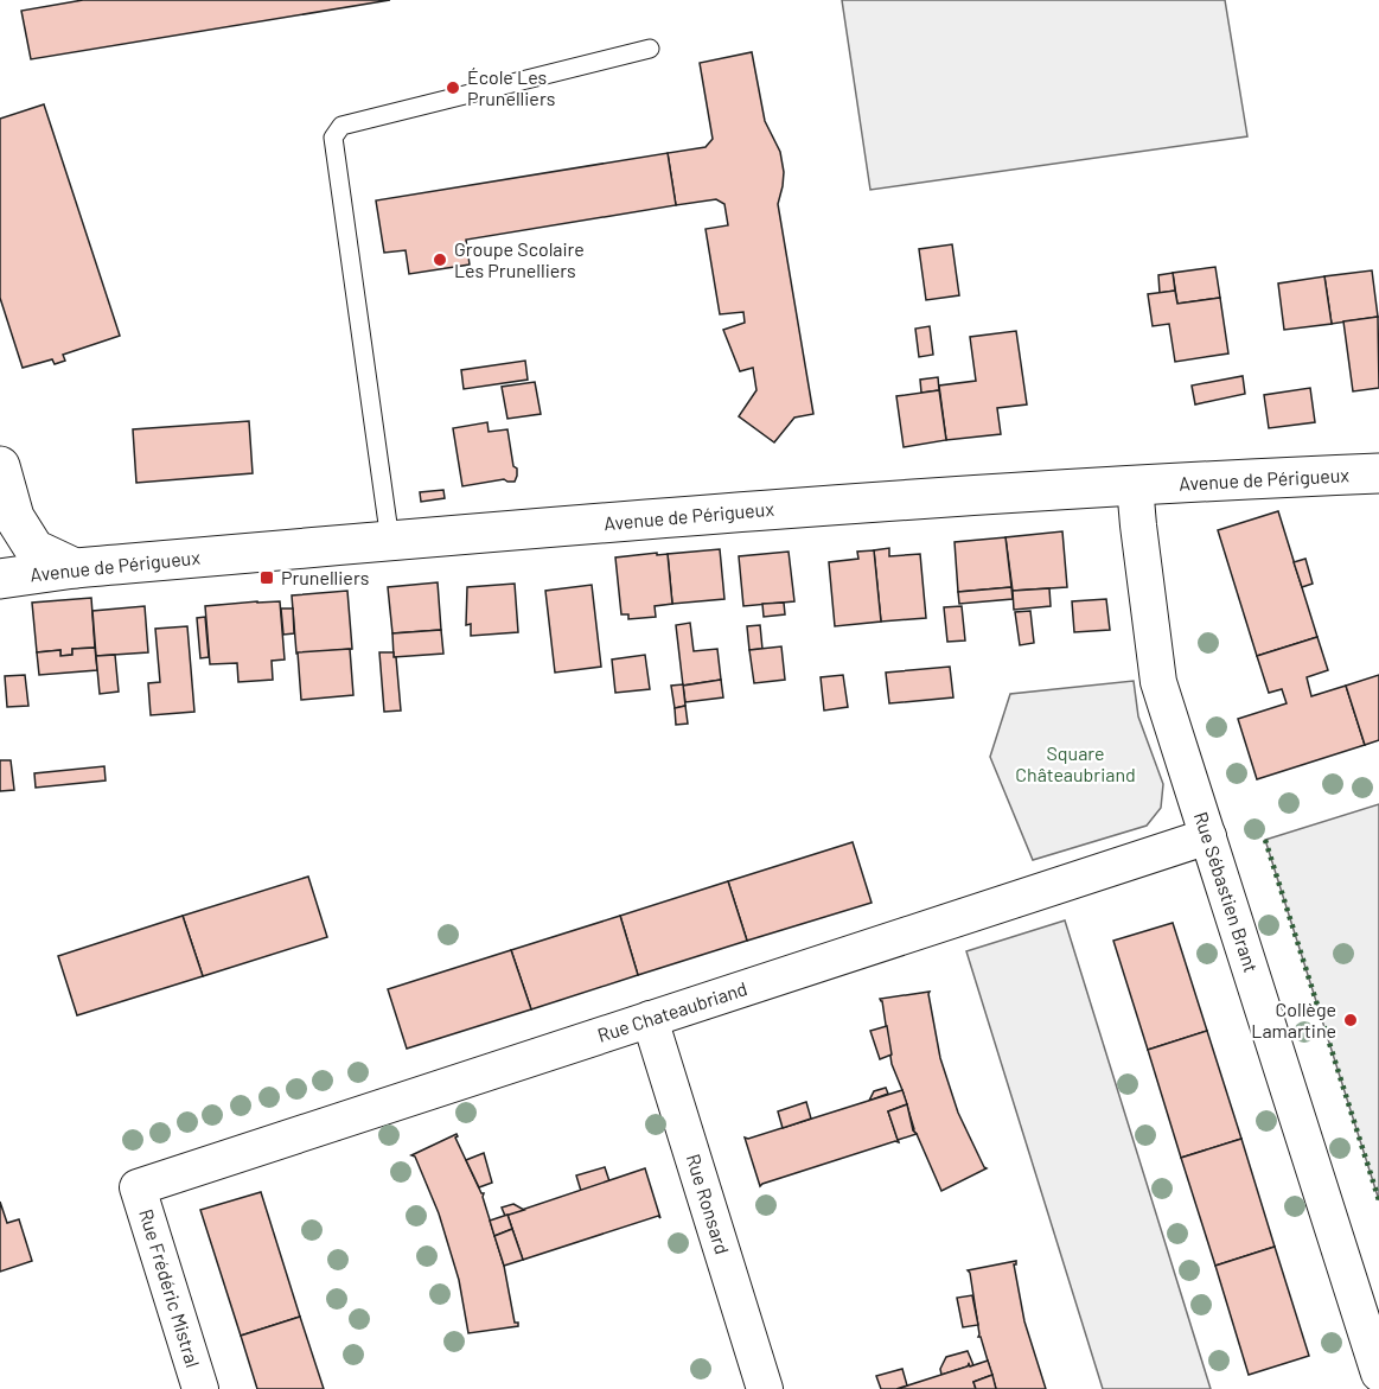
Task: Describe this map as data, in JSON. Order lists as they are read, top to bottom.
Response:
{
  "streets": {
    "street": [
      "Avenue de Périgueux",
      "Rue Sébastien Brant",
      "Rue Chateaubriand",
      "Rue Ronsard",
      "Rue Frédéric Mistral"
    ]
  },
  "crossings": [
    ["Avenue de Périgueux", "Rue Sébastien Brant"],
    ["Rue Sébastien Brant", "Rue Chateaubriand"],
    ["Rue Chateaubriand", "Rue Ronsard"],
    ["Rue Chateaubriand", "Rue Frédéric Mistral"]
  ],
  "parks": ["Square Châteaubriand"],
  "places": {
    "other": ["École Les Prunelliers", "Groupe Scolaire Les Prunelliers", "Collège Lamartine"],
    "transit": ["Prunelliers"]
  }
}
